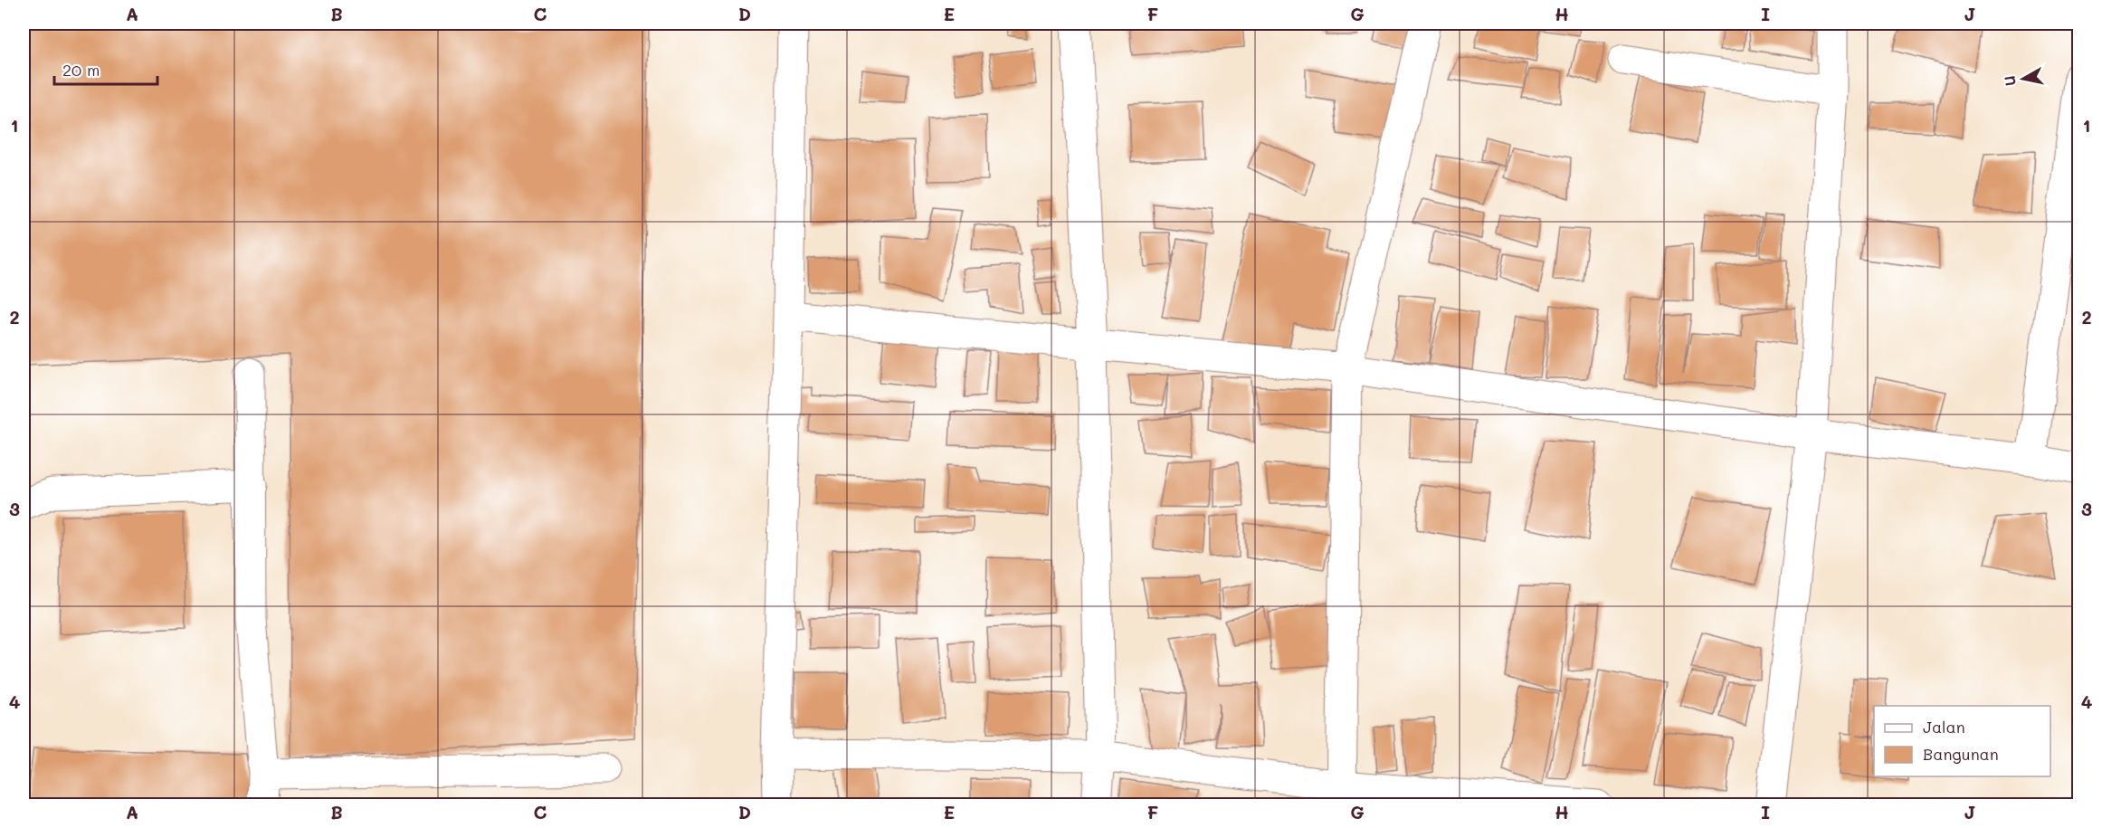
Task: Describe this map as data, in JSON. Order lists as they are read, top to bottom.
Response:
{
  "legend": ["Jalan", "Bangunan"],
  "scale_bar": "20 m",
  "north": "left",
  "grid": {
    "columns": [
      "A",
      "B",
      "C",
      "D",
      "E",
      "F",
      "G",
      "H",
      "I",
      "J"
    ],
    "rows": [
      "1",
      "2",
      "3",
      "4"
    ]
  }
}
